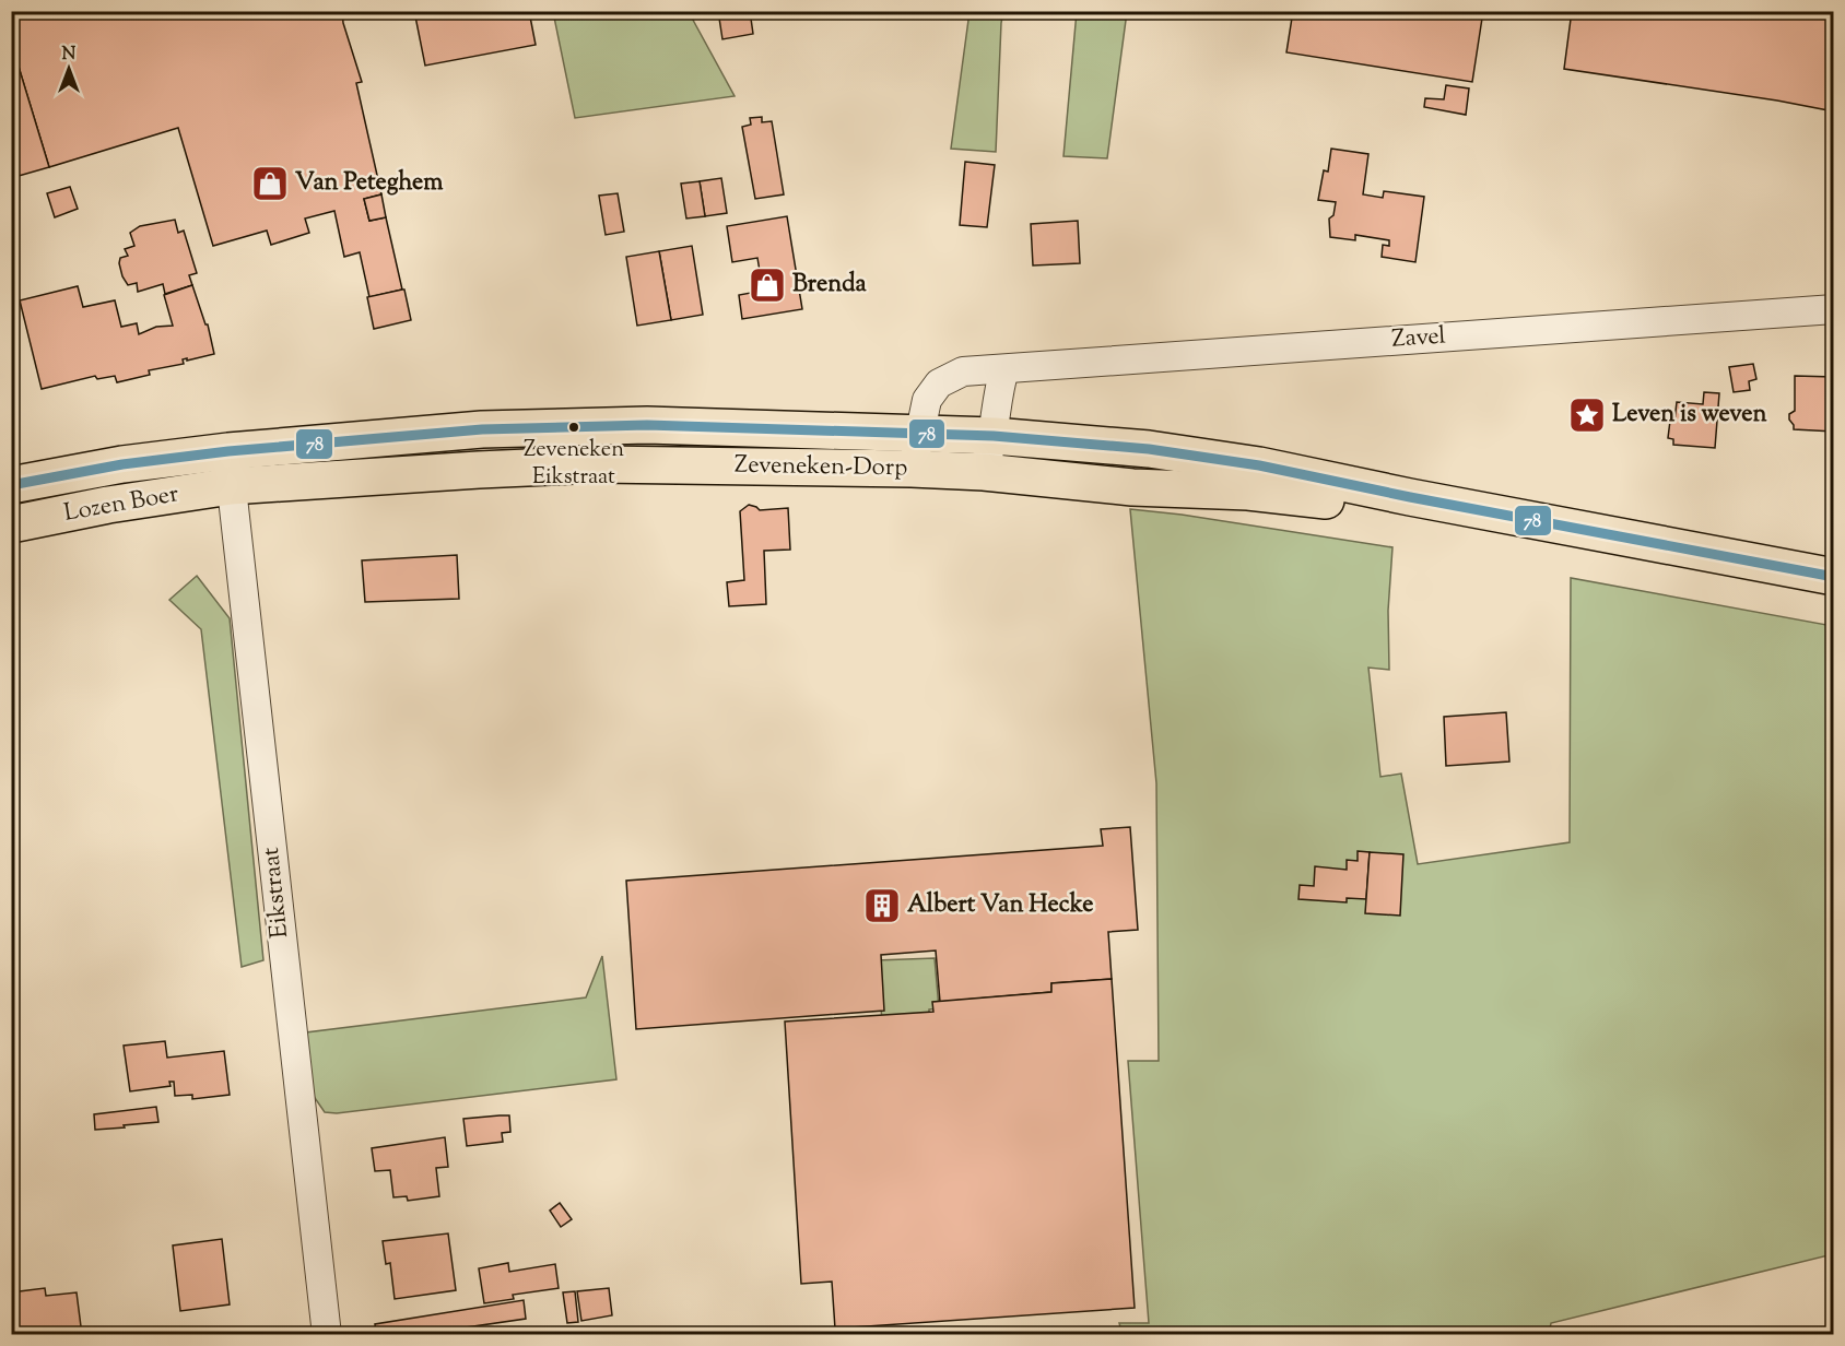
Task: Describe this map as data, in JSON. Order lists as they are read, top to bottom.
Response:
{
  "streets": {
    "main road": ["Zeveneken-Dorp", "Lozen Boer"],
    "street": ["Zavel", "Eikstraat"]
  },
  "crossings": [
    ["Zavel", "Zeveneken-Dorp"],
    ["Zavel", "Lozen Boer"],
    ["Zeveneken-Dorp", "Lozen Boer"],
    ["Zeveneken-Dorp", "Eikstraat"],
    ["Lozen Boer", "Eikstraat"]
  ],
  "places": {
    "shop": ["Van Peteghem", "Brenda"],
    "place": ["Leven is weven"],
    "other": ["Zeveneken Eikstraat"],
    "building": ["Albert Van Hecke"]
  },
  "lines": ["transit line 78"],
  "north": "top"
}
